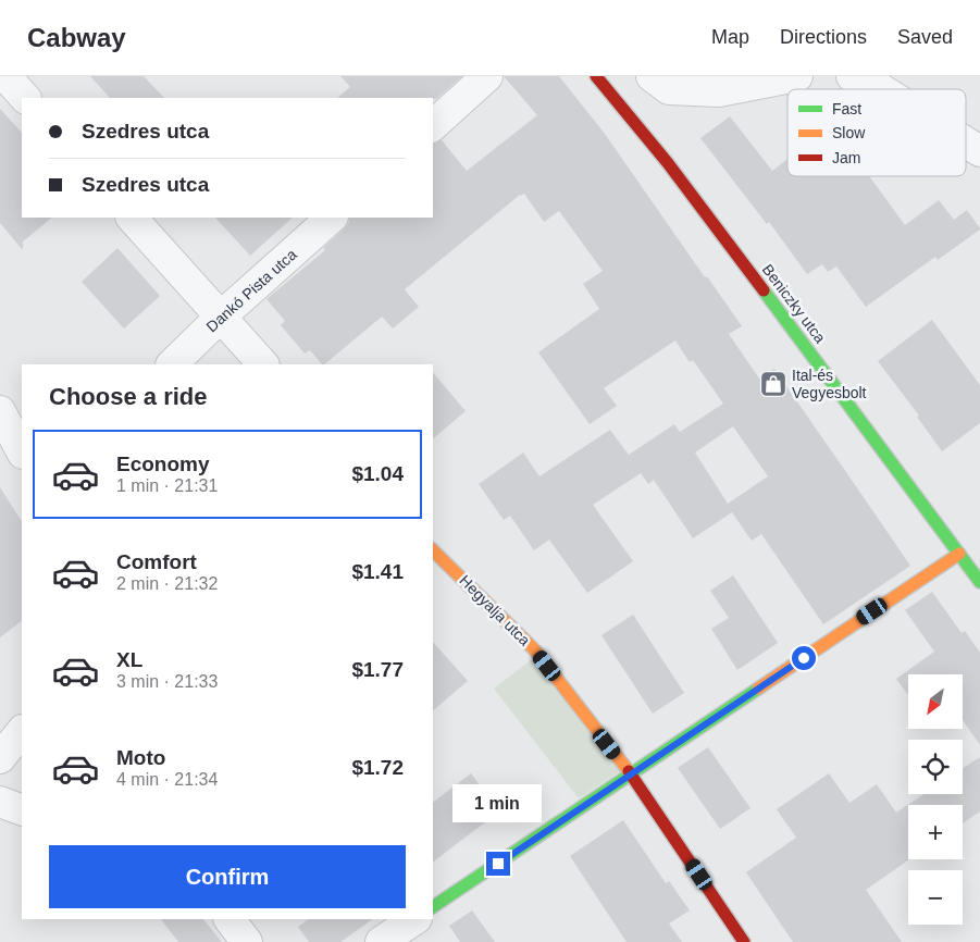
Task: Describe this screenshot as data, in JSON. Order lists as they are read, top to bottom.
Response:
{
  "streets": {
    "street": ["Dankó Pista utca", "Beniczky utca", "Hegyalja utca"]
  },
  "places": {
    "shop": ["Ital-és Vegyesbolt"]
  },
  "legend": ["Fast", "Slow", "Jam"],
  "north": "bottom left",
  "page": {
    "header": "Cabway",
    "nav": ["Map", "Directions", "Saved"],
    "banner": ["Szedres utca", "Szedres utca"],
    "heading": "Choose a ride",
    "list": [
      {
        "name": "Economy",
        "note": "1 min · 21:31",
        "value": "$1.04"
      },
      {
        "name": "Comfort",
        "note": "2 min · 21:32",
        "value": "$1.41"
      },
      {
        "name": "XL",
        "note": "3 min · 21:33",
        "value": "$1.77"
      },
      {
        "name": "Moto",
        "note": "4 min · 21:34",
        "value": "$1.72"
      }
    ],
    "map_buttons": ["+", "−"],
    "bubble": "1 min",
    "buttons": "Confirm"
  }
}
